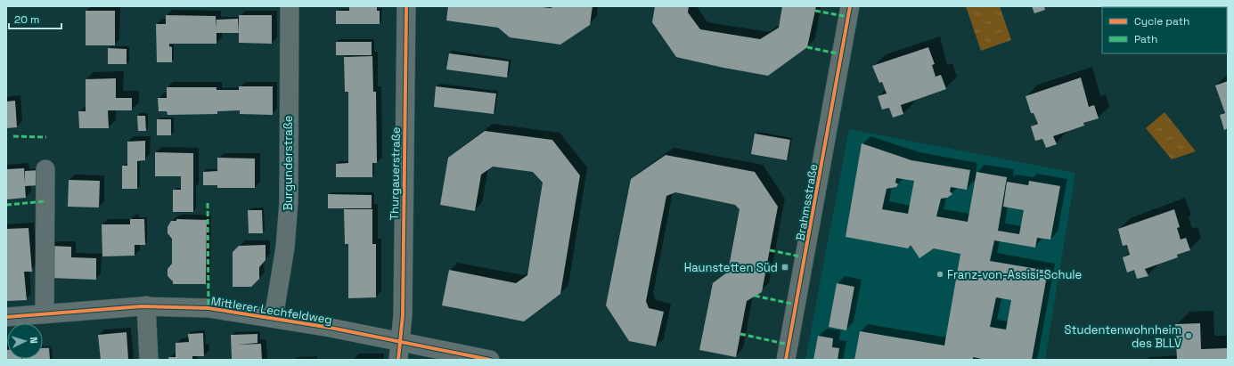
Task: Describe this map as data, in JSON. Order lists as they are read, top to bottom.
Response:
{
  "streets": {
    "street": [
      "Burgunderstraße",
      "Thurgauerstraße",
      "Brahmsstraße",
      "Mittlerer Lechfeldweg"
    ]
  },
  "crossings": [
    ["Burgunderstraße", "Mittlerer Lechfeldweg"],
    ["Thurgauerstraße", "Mittlerer Lechfeldweg"]
  ],
  "places": {
    "transit": ["Haunstetten Süd"],
    "other": ["Franz-von-Assisi-Schule", "Studentenwohnheim des BLLV"]
  },
  "legend": ["Cycle path", "Path"],
  "scale_bar": "20 m",
  "north": "right"
}
